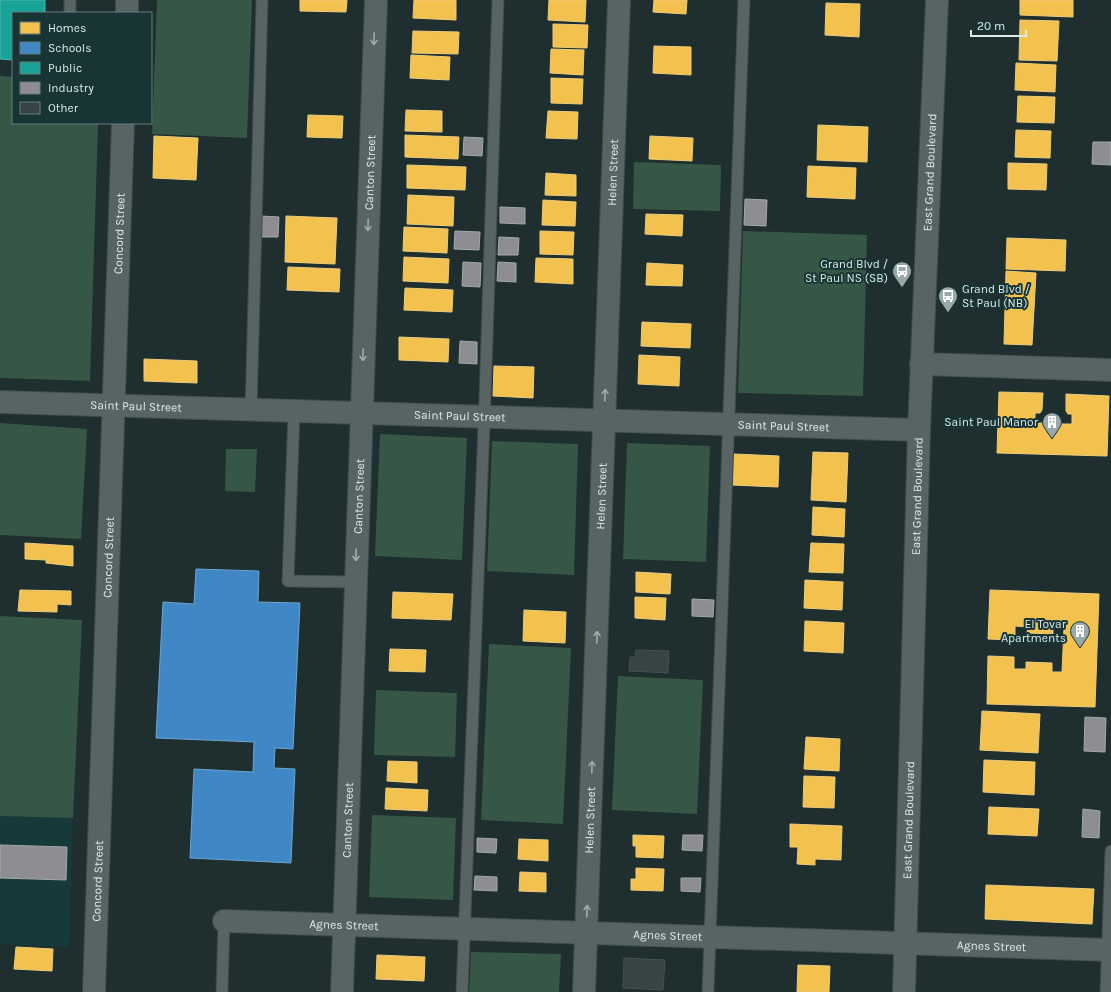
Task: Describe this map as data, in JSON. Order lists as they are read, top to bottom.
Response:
{
  "streets": {
    "street": [
      "Canton Street",
      "Helen Street",
      "East Grand Boulevard",
      "Concord Street",
      "Saint Paul Street",
      "Agnes Street"
    ]
  },
  "crossings": [
    ["Canton Street", "Saint Paul Street"],
    ["Canton Street", "Agnes Street"],
    ["Helen Street", "Saint Paul Street"],
    ["Helen Street", "Agnes Street"],
    ["East Grand Boulevard", "Saint Paul Street"],
    ["East Grand Boulevard", "Agnes Street"],
    ["Concord Street", "Saint Paul Street"]
  ],
  "one_way": ["Canton Street", "Helen Street"],
  "places": {
    "bus stop": ["Grand Blvd / St Paul NS (SB)", "Grand Blvd / St Paul (NB)"],
    "building": ["Saint Paul Manor", "El Tovar Apartments"]
  },
  "legend": [
    "Homes",
    "Schools",
    "Public",
    "Industry",
    "Other"
  ],
  "scale_bar": "20 m"
}
